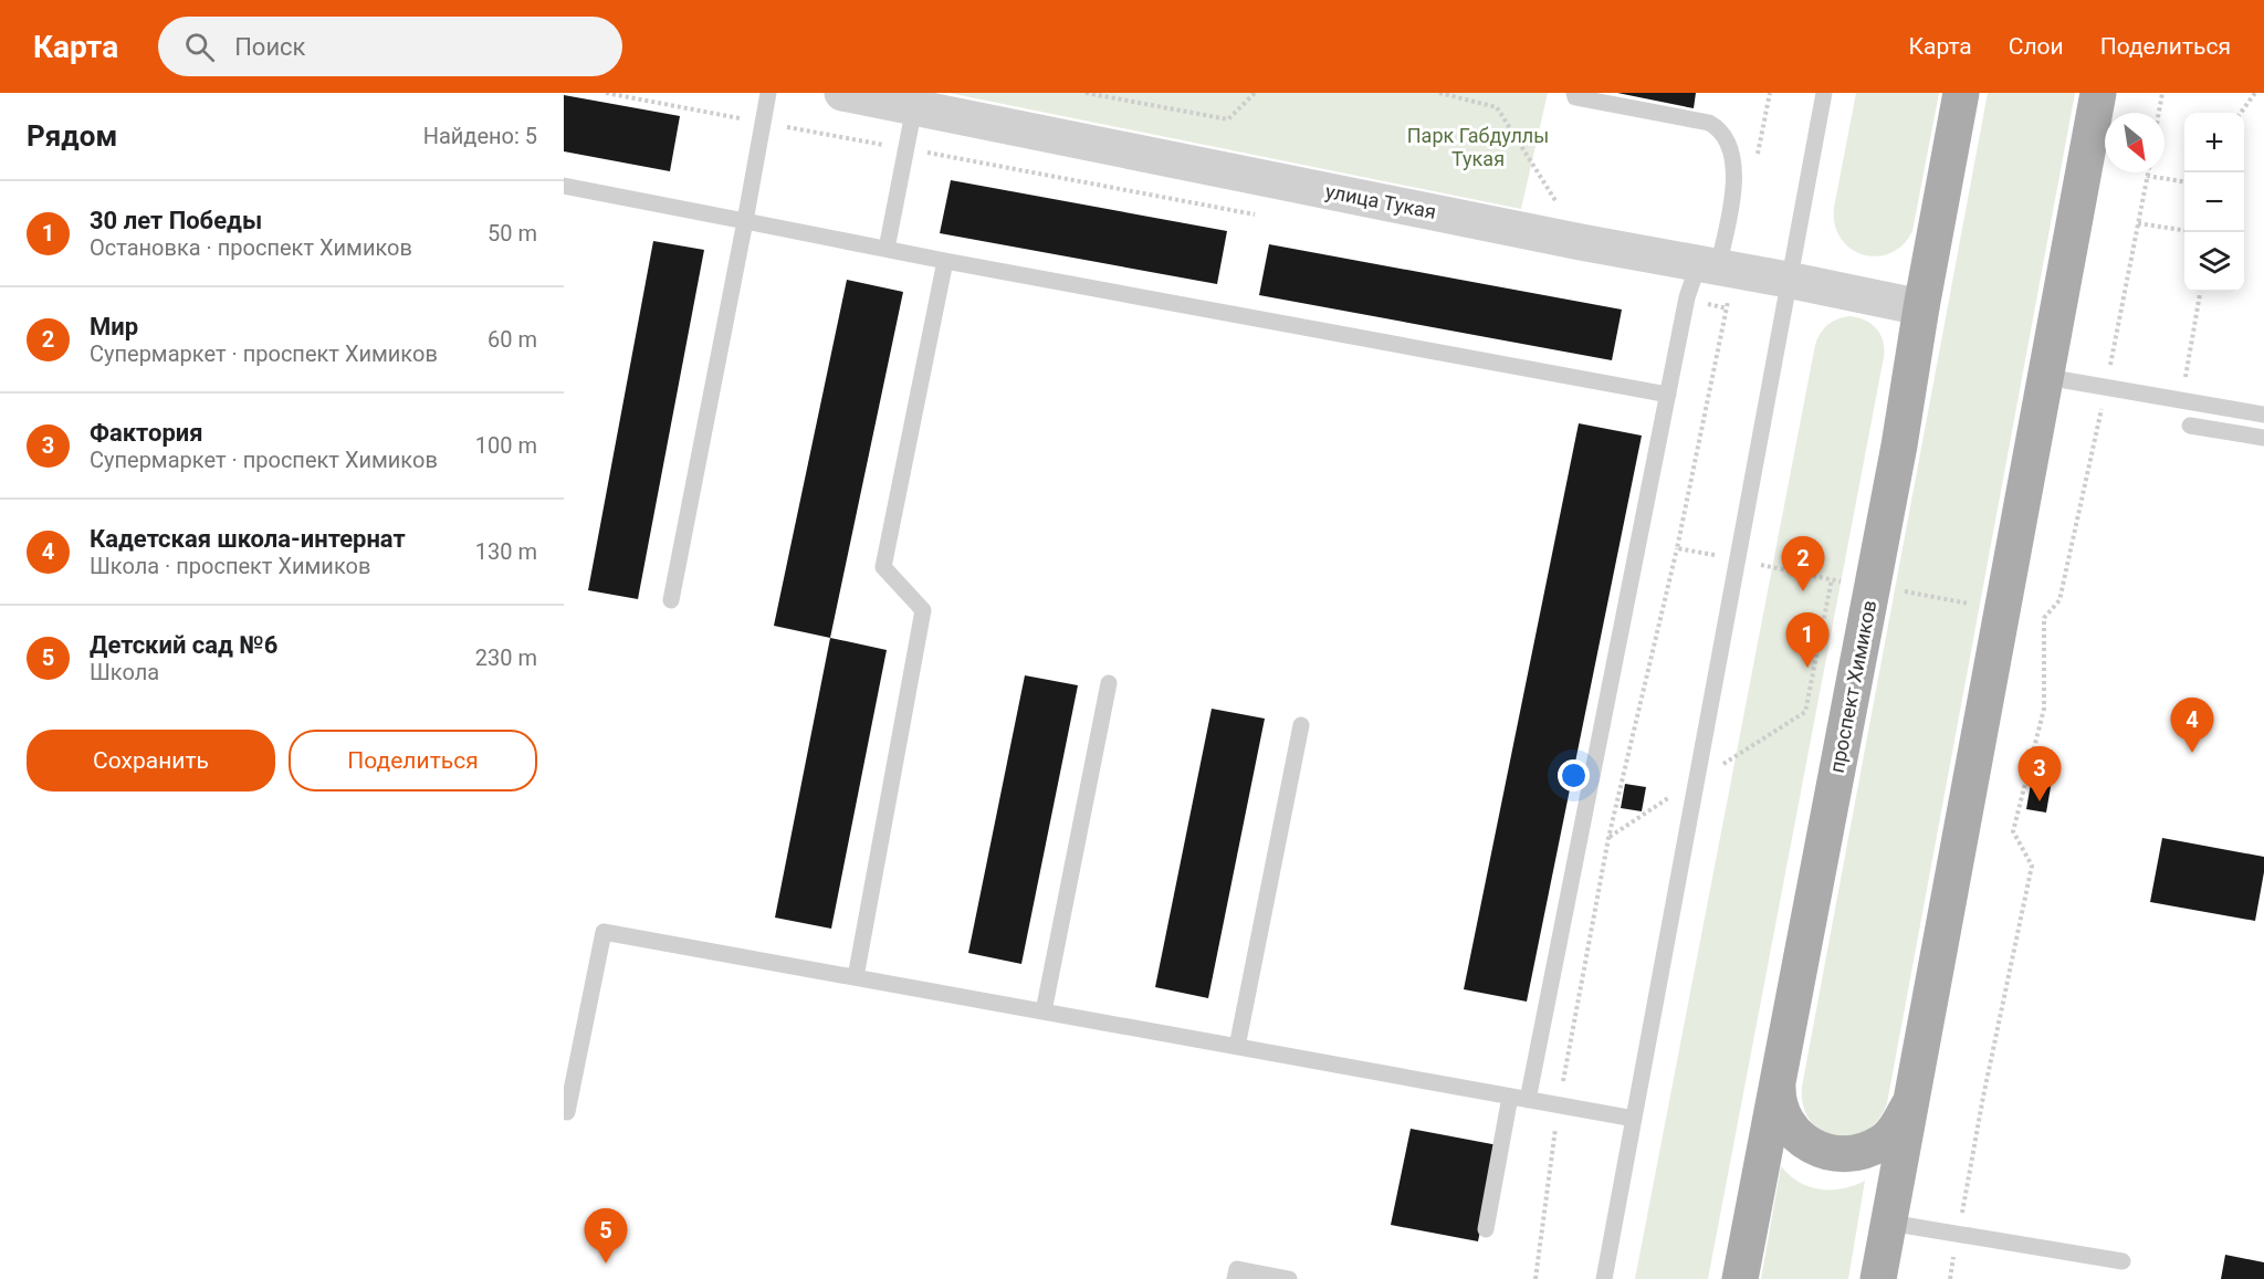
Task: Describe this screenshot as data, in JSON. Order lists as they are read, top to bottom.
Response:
{
  "streets": {
    "main road": ["проспект Химиков"],
    "street": ["улица Тукая"]
  },
  "crossings": [
    ["улица Тукая", "проспект Химиков"]
  ],
  "parks": ["Парк Габдуллы Тукая"],
  "north": "bottom right",
  "page": {
    "header": "Карта",
    "search": "Поиск",
    "nav": ["Карта", "Слои", "Поделиться"],
    "heading": ["Рядом", "Найдено: 5"],
    "map_buttons": ["+", "−"],
    "list": [
      {
        "mark": "1",
        "name": "30 лет Победы",
        "note": "Остановка · проспект Химиков",
        "value": "50 m"
      },
      {
        "mark": "2",
        "name": "Мир",
        "note": "Супермаркет · проспект Химиков",
        "value": "60 m"
      },
      {
        "mark": "3",
        "name": "Фактория",
        "note": "Супермаркет · проспект Химиков",
        "value": "100 m"
      },
      {
        "mark": "4",
        "name": "Кадетская школа-интернат",
        "note": "Школа · проспект Химиков",
        "value": "130 m"
      },
      {
        "mark": "5",
        "name": "Детский сад №6",
        "note": "Школа",
        "value": "230 m"
      }
    ],
    "pins": [
      "2",
      "1",
      "4",
      "3",
      "5"
    ],
    "buttons": ["Сохранить", "Поделиться"]
  }
}
